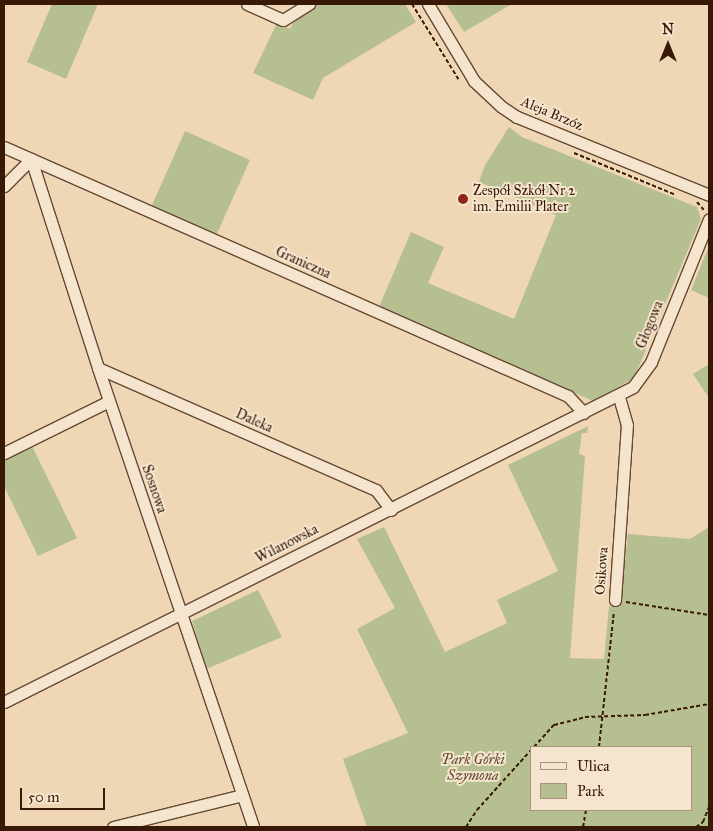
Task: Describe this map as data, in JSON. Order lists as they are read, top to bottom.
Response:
{
  "streets": {
    "street": [
      "Aleja Brzóz",
      "Graniczna",
      "Głogowa",
      "Daleka",
      "Sosnowa",
      "Wilanowska",
      "Osikowa"
    ]
  },
  "crossings": [
    ["Graniczna", "Głogowa"],
    ["Graniczna", "Sosnowa"],
    ["Graniczna", "Wilanowska"],
    ["Głogowa", "Wilanowska"],
    ["Głogowa", "Osikowa"],
    ["Daleka", "Sosnowa"],
    ["Daleka", "Wilanowska"],
    ["Sosnowa", "Wilanowska"]
  ],
  "parks": ["Park Górki Szymona"],
  "places": ["Zespół Szkół Nr 2 im. Emilii Plater"],
  "legend": ["Ulica", "Park"],
  "scale_bar": "50 m",
  "north": "top"
}
